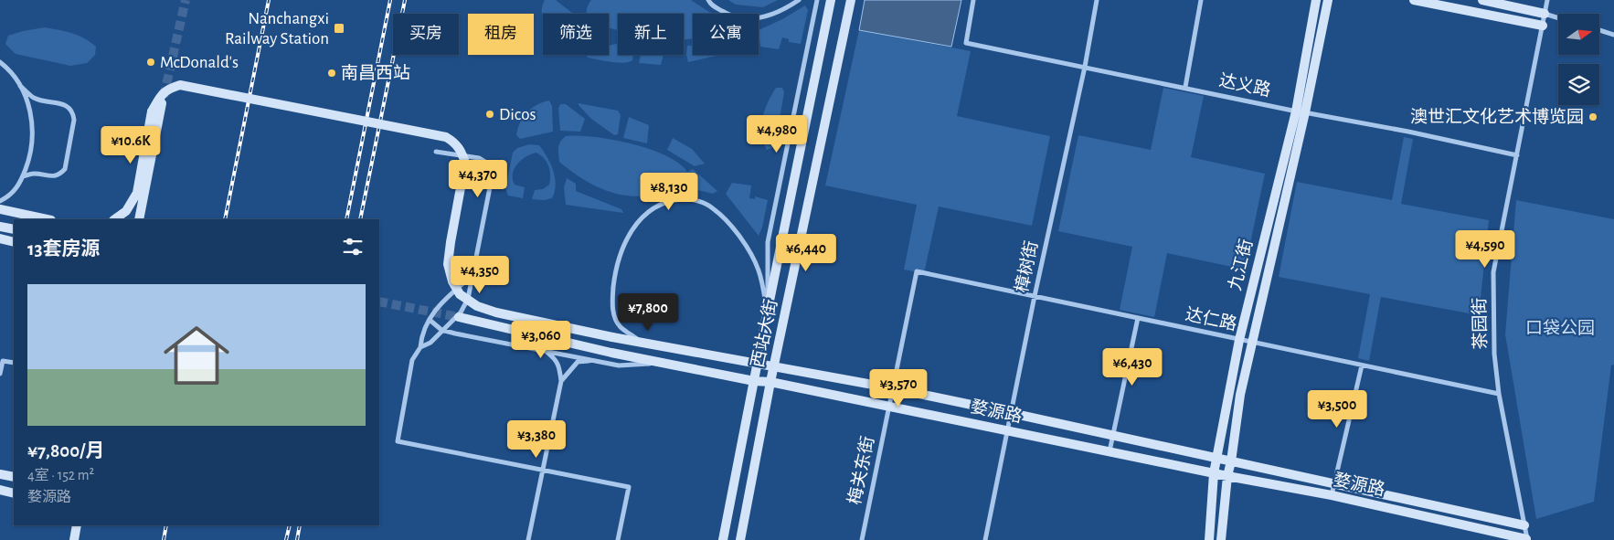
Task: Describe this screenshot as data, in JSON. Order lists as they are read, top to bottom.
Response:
{
  "streets": {
    "street": [
      "达义路",
      "九江街",
      "樟树街",
      "达仁路",
      "茶园街",
      "西站大街",
      "婺源路",
      "梅关东街"
    ]
  },
  "crossings": [
    ["达义路", "九江街"],
    ["达义路", "樟树街"],
    ["达义路", "茶园街"],
    ["九江街", "达仁路"],
    ["九江街", "婺源路"],
    ["樟树街", "达仁路"],
    ["樟树街", "婺源路"],
    ["达仁路", "茶园街"],
    ["达仁路", "梅关东街"],
    ["茶园街", "婺源路"],
    ["西站大街", "婺源路"],
    ["婺源路", "梅关东街"]
  ],
  "parks": ["口袋公园"],
  "places": {
    "transit": ["Nanchangxi Railway Station"],
    "other": [
      "McDonald's",
      "南昌西站",
      "Dicos",
      "澳世汇文化艺术博览园"
    ]
  },
  "north": "right",
  "page": {
    "chip": [
      "买房",
      "租房",
      "筛选",
      "新上",
      "公寓"
    ],
    "price": [
      "¥4,980",
      "¥10.6K",
      "¥4,370",
      "¥8,130",
      "¥4,590",
      "¥6,440",
      "¥4,350",
      "¥7,800",
      "¥3,060",
      "¥6,430",
      "¥3,570",
      "¥3,500",
      "¥3,380"
    ],
    "heading": "13套房源",
    "list": [
      {
        "name": "¥7,800/月",
        "note": "4室 · 152 m² · 婺源路"
      }
    ]
  }
}
